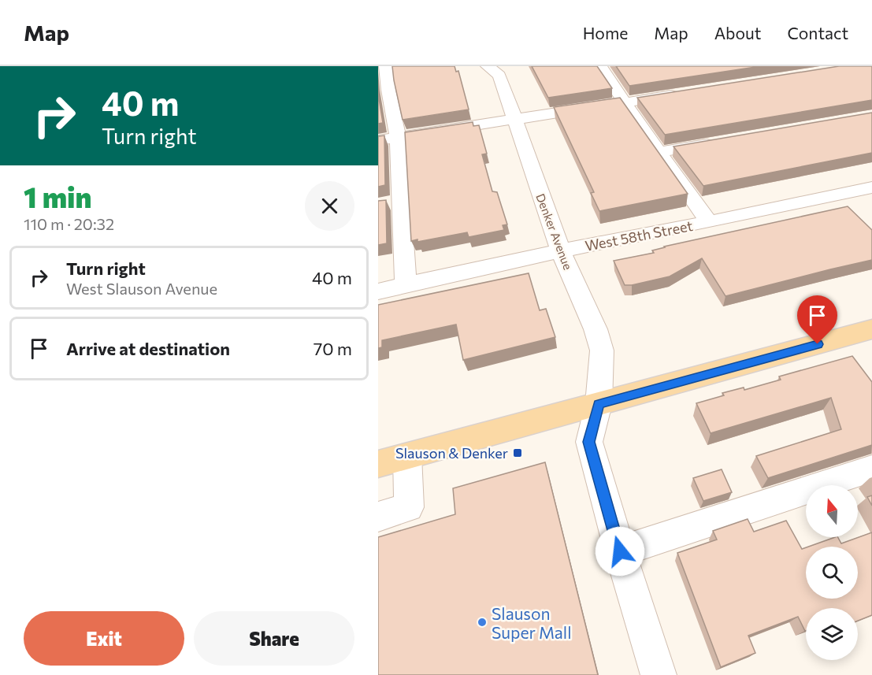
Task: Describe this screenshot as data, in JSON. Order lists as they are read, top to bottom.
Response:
{
  "streets": {
    "street": ["Denker Avenue", "West 58th Street"]
  },
  "crossings": [
    ["Denker Avenue", "West 58th Street"]
  ],
  "places": {
    "transit": ["Slauson & Denker"],
    "other": ["Slauson Super Mall"]
  },
  "north": "top",
  "page": {
    "header": "Map",
    "nav": [
      "Home",
      "Map",
      "About",
      "Contact"
    ],
    "turn": ["40 m", "Turn right"],
    "heading": ["1 min", "110 m · 20:32"],
    "list": [
      {
        "name": "Turn right",
        "note": "West Slauson Avenue",
        "value": "40 m"
      },
      {
        "name": "Arrive at destination",
        "value": "70 m"
      }
    ],
    "buttons": ["Exit", "Share"]
  }
}
